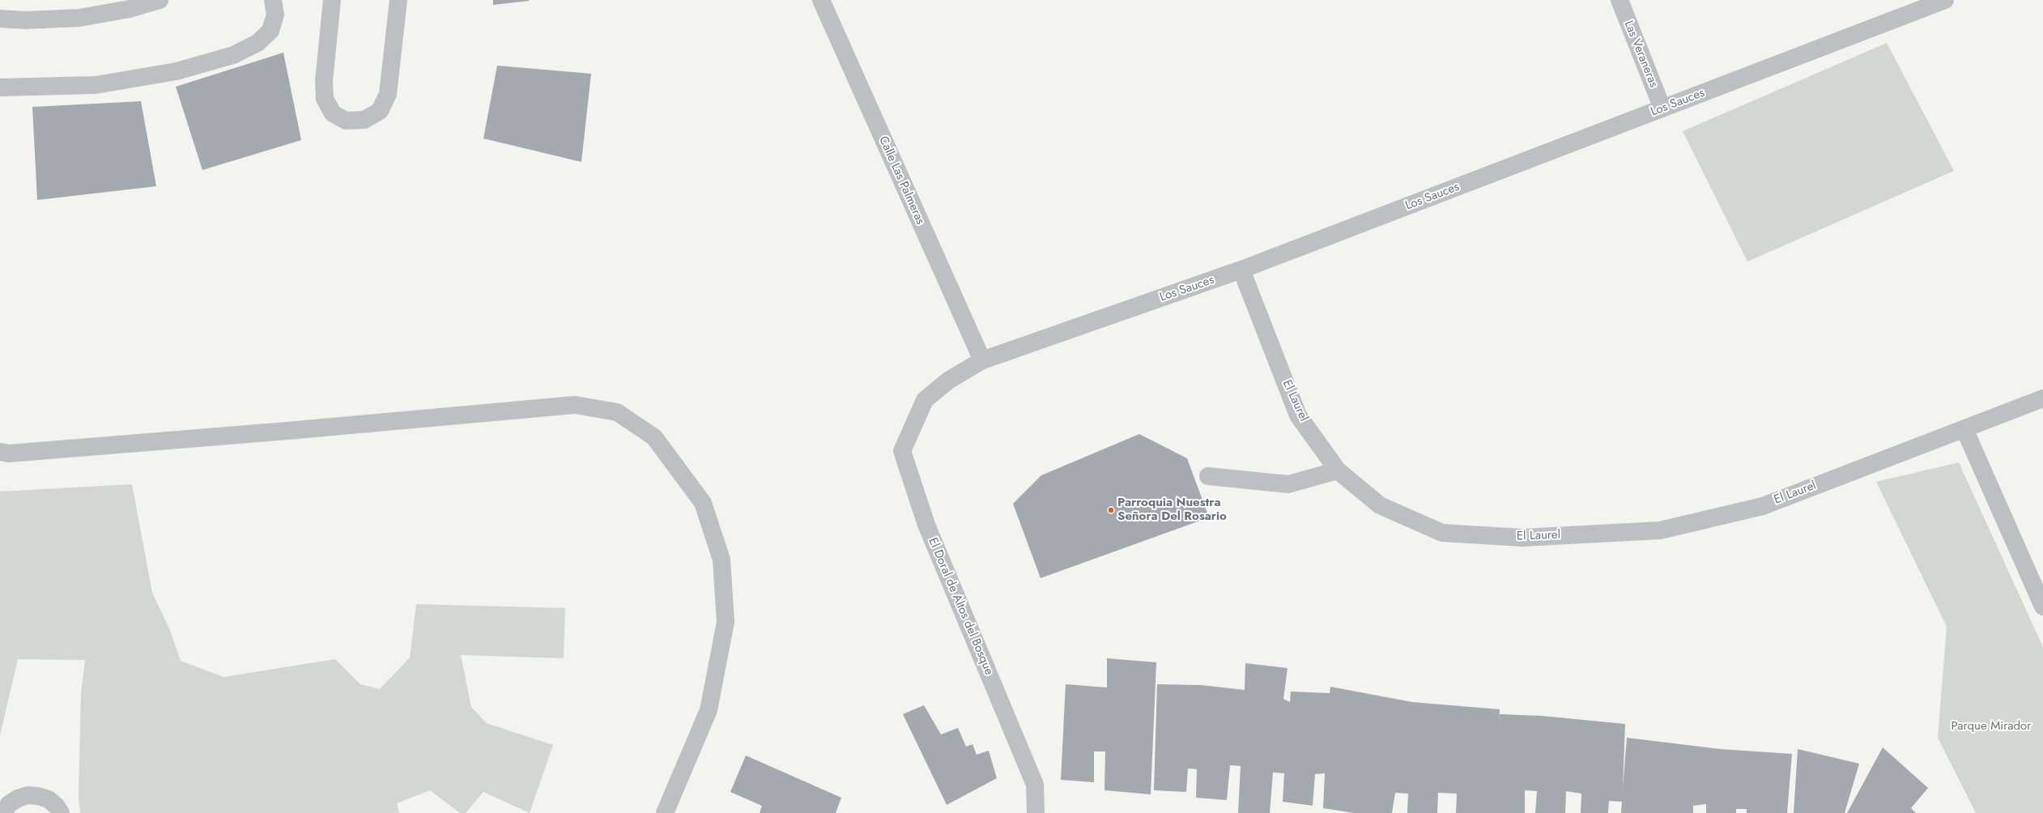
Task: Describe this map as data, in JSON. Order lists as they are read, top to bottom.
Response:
{
  "streets": {
    "street": [
      "Las Veraneras",
      "Los Sauces",
      "Calle Las Palmeras",
      "El Laurel",
      "El Doral de Altos del Bosque"
    ]
  },
  "crossings": [
    ["Las Veraneras", "Los Sauces"],
    ["Los Sauces", "Calle Las Palmeras"],
    ["Los Sauces", "El Laurel"],
    ["Los Sauces", "El Doral de Altos del Bosque"]
  ],
  "parks": ["Parque Mirador"],
  "places": ["Parroquia Nuestra Señora Del Rosario"]
}
